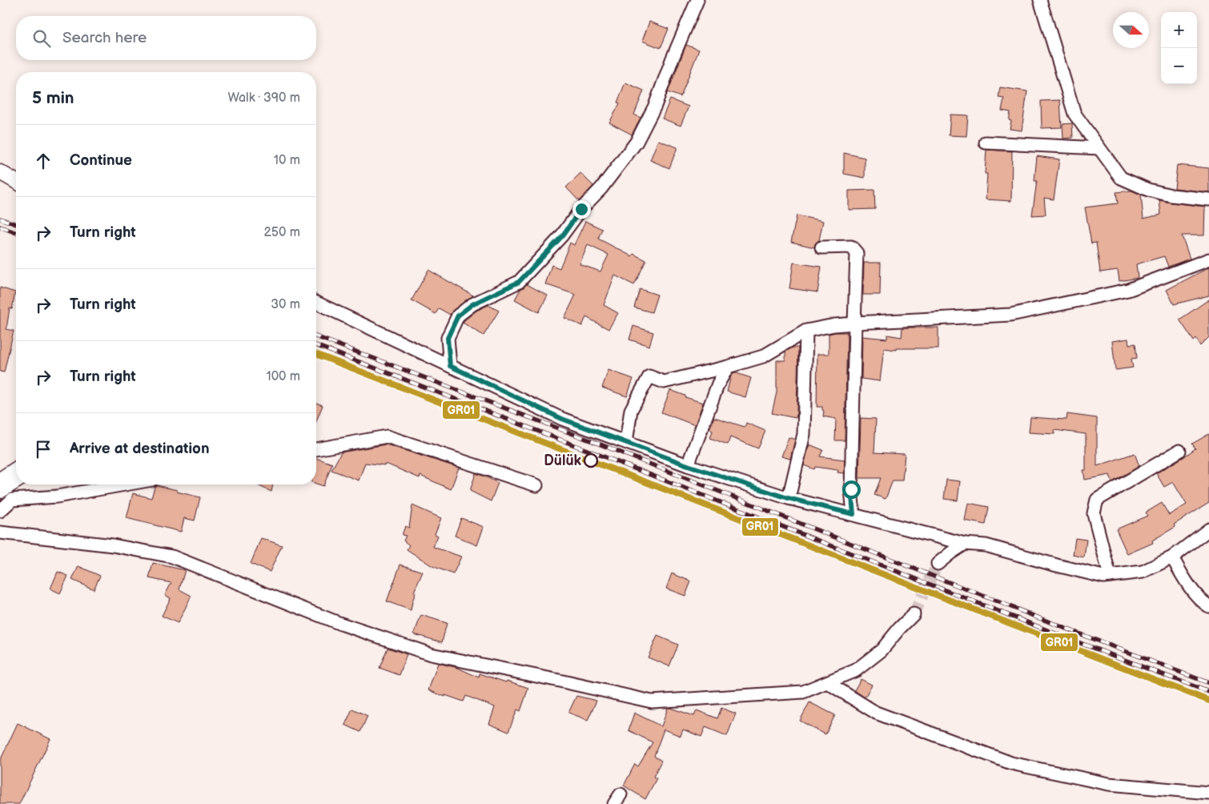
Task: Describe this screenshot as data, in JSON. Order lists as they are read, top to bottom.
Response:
{
  "places": ["Dülük"],
  "lines": ["transit line GR01"],
  "north": "right",
  "page": {
    "map_buttons": ["+", "−"],
    "search": "Search here",
    "heading": ["5 min", "Walk · 390 m"],
    "list": [
      ["Continue", "10 m"],
      ["Turn right", "250 m"],
      ["Turn right", "30 m"],
      ["Turn right", "100 m"],
      "Arrive at destination"
    ]
  }
}
